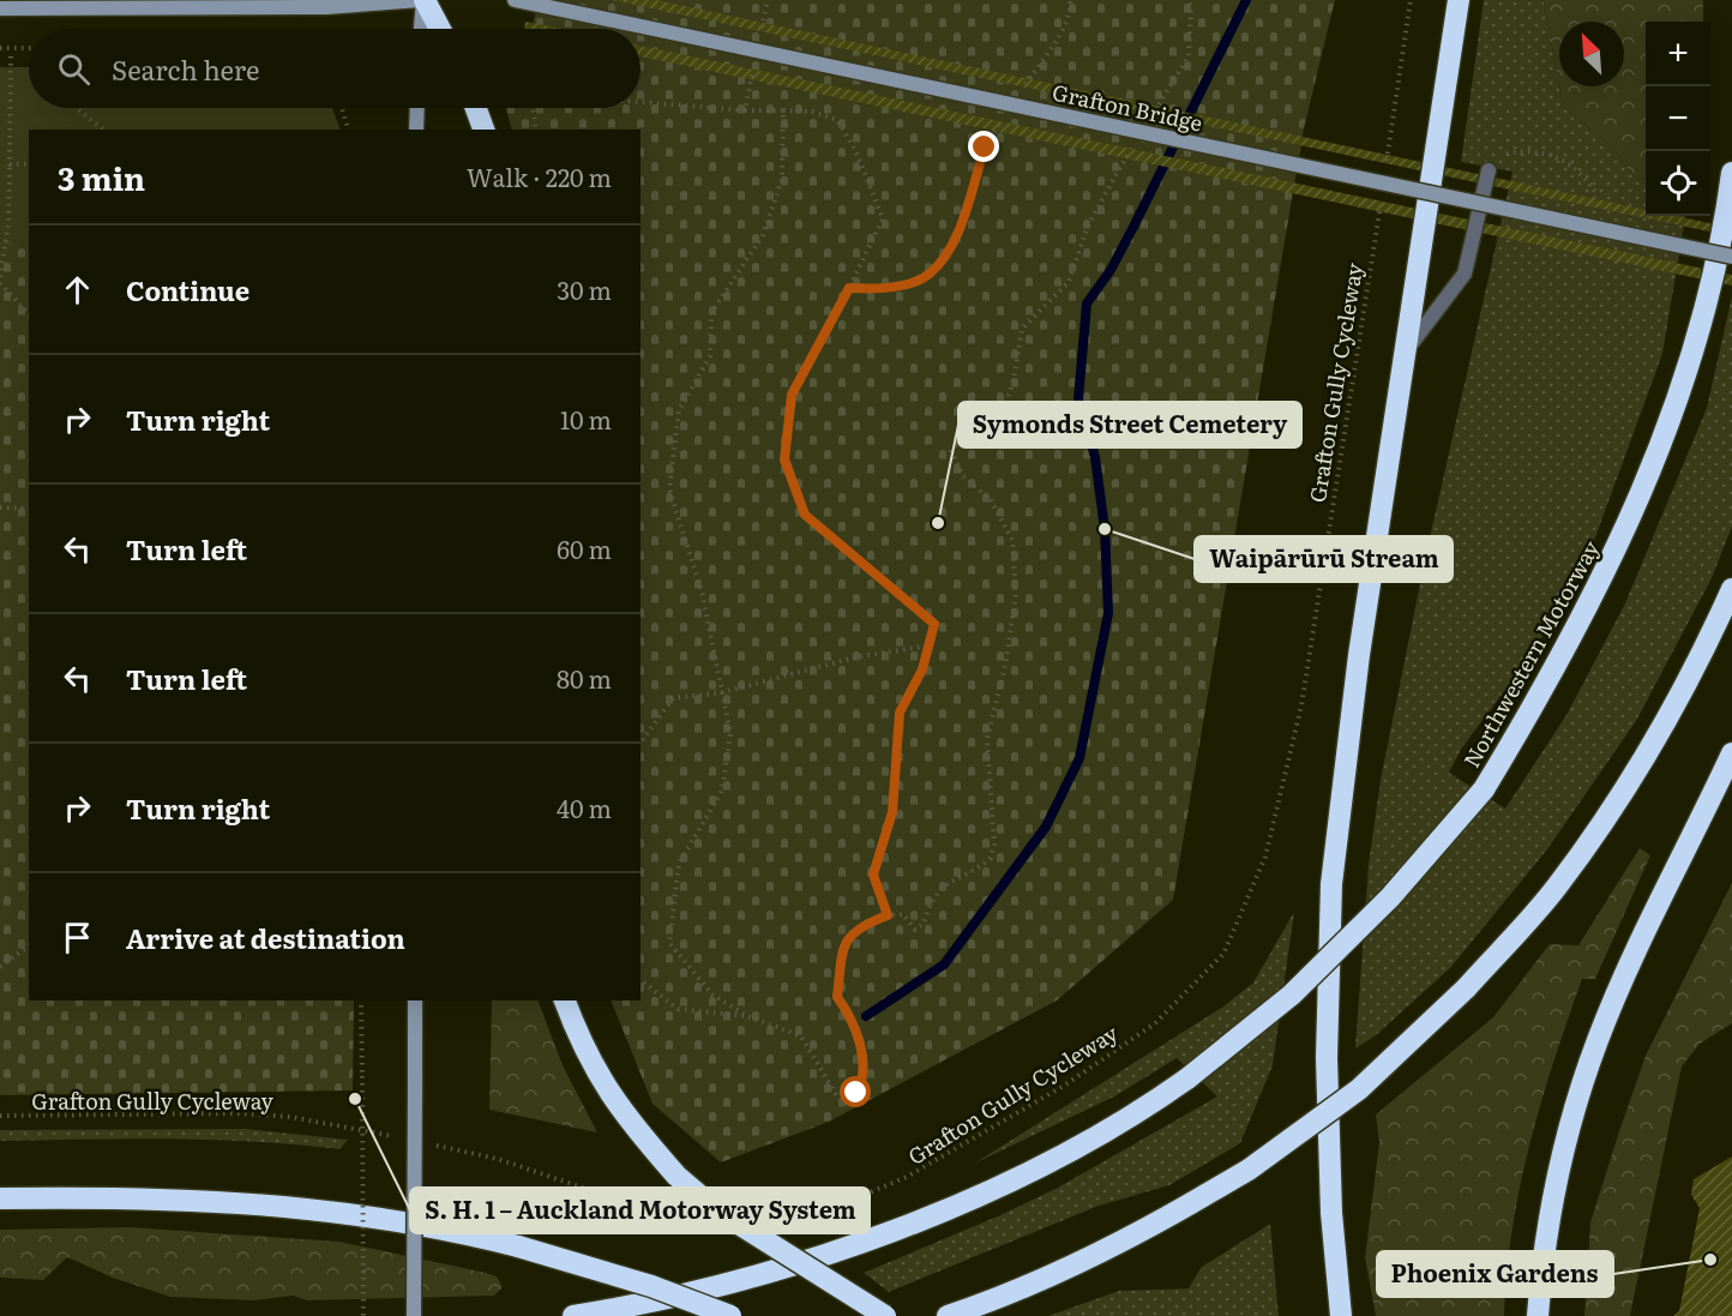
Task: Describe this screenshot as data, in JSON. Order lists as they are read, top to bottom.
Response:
{
  "streets": {
    "highway": ["Northwestern Motorway"],
    "main road": ["Grafton Bridge"],
    "path": ["Grafton Gully Cycleway"]
  },
  "places": [
    "Symonds Street Cemetery",
    "Waipārūrū Stream",
    "S. H. 1 – Auckland Motorway System",
    "Phoenix Gardens"
  ],
  "north": "top left",
  "page": {
    "map_buttons": ["+", "−"],
    "search": "Search here",
    "heading": ["3 min", "Walk · 220 m"],
    "list": [
      ["Continue", "30 m"],
      ["Turn right", "10 m"],
      ["Turn left", "60 m"],
      ["Turn left", "80 m"],
      ["Turn right", "40 m"],
      "Arrive at destination"
    ]
  }
}
